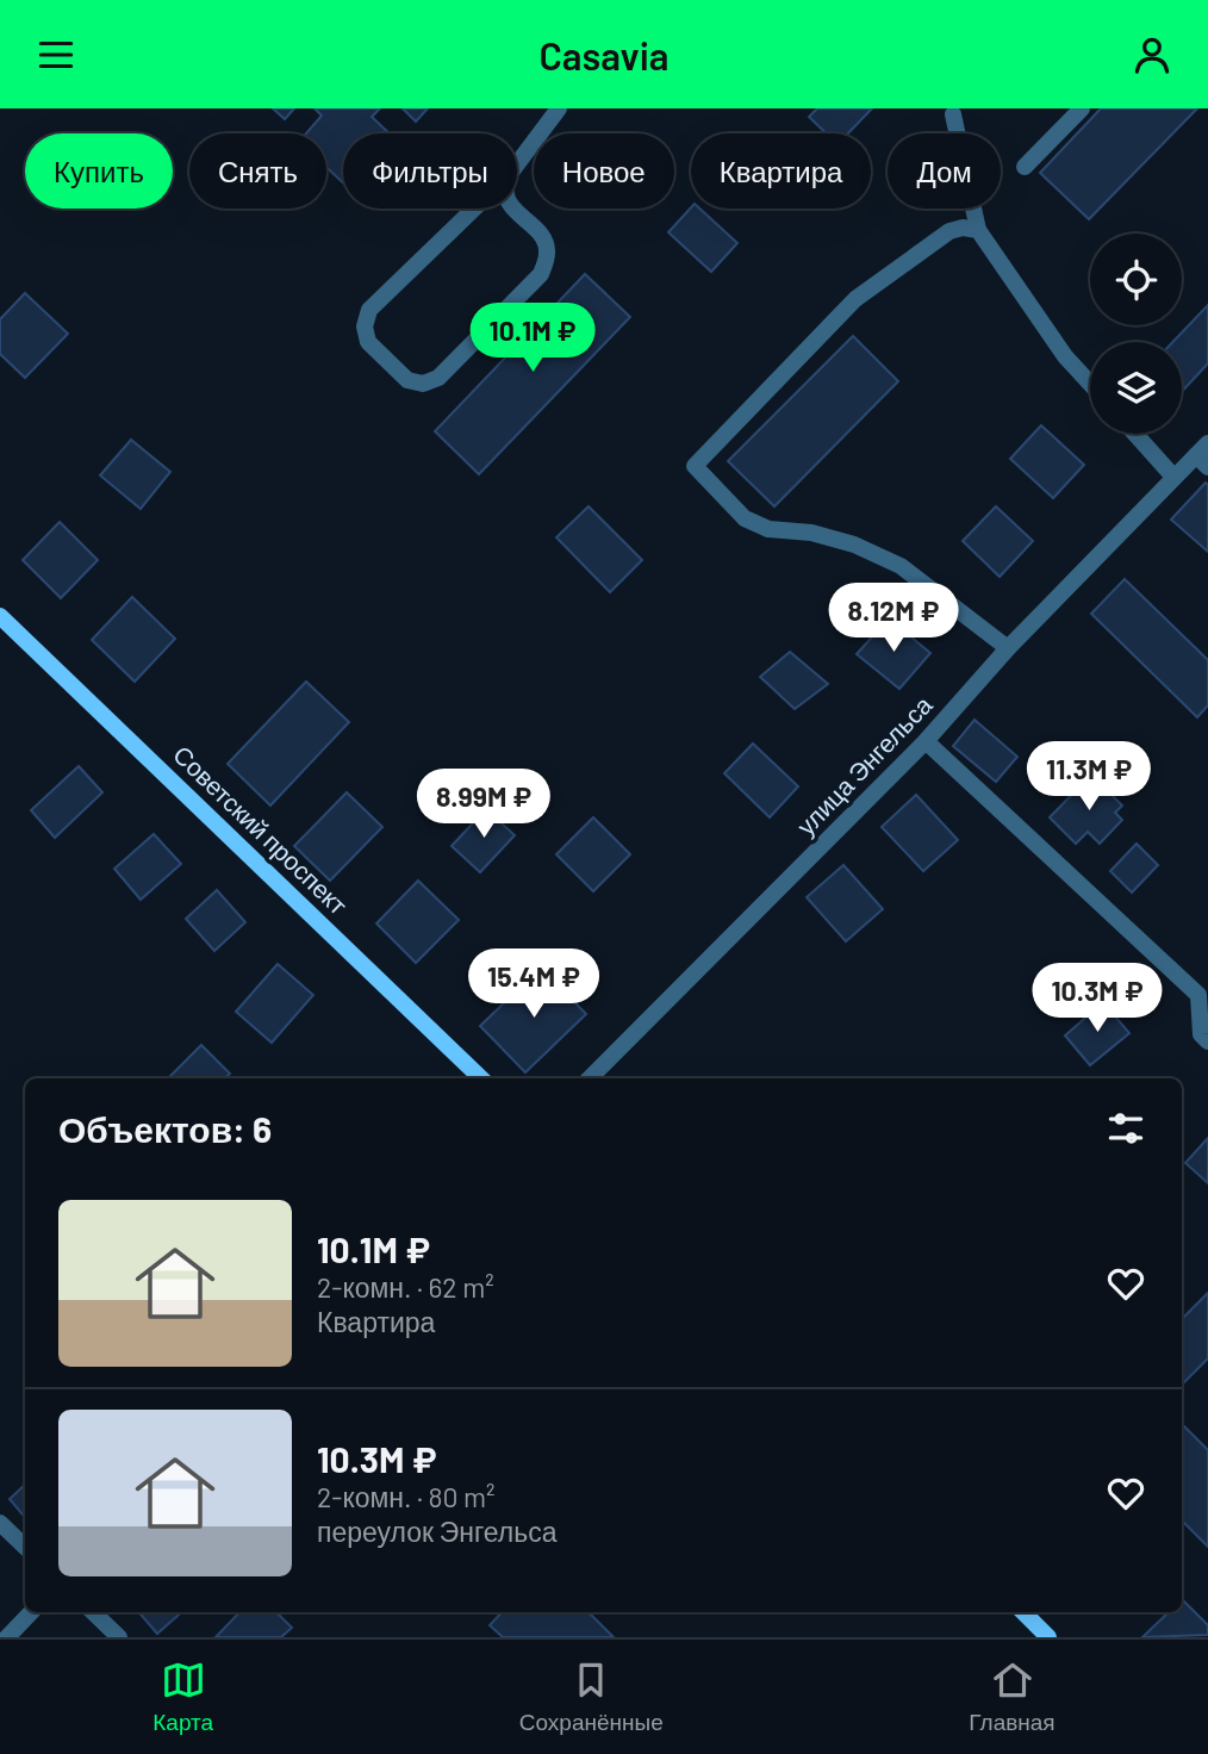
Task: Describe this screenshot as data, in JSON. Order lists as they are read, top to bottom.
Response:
{
  "streets": {
    "main road": ["Советский проспект"],
    "street": ["улица Энгельса"]
  },
  "page": {
    "header": "Casavia",
    "chip": [
      "Купить",
      "Снять",
      "Фильтры",
      "Новое",
      "Квартира",
      "Дом"
    ],
    "price": [
      "10.1M ₽",
      "8.12M ₽",
      "11.3M ₽",
      "8.99M ₽",
      "15.4M ₽",
      "10.3M ₽"
    ],
    "heading": "Объектов: 6",
    "list": [
      {
        "name": "10.1M ₽",
        "note": "2-комн. · 62 m² · Квартира"
      },
      {
        "name": "10.3M ₽",
        "note": "2-комн. · 80 m² · переулок Энгельса"
      }
    ],
    "tabs": ["Карта", "Сохранённые", "Главная"]
  }
}
